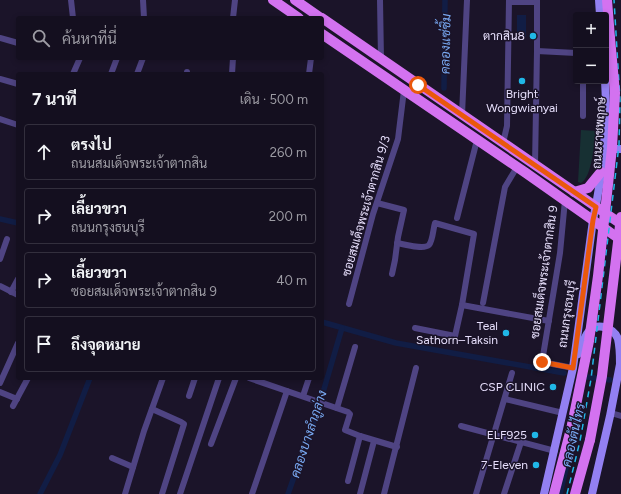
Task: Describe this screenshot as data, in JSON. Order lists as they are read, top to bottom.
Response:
{
  "streets": {
    "main road": ["ถนนราชพฤกษ์", "ถนนกรุงธนบุรี"],
    "street": ["ซอยสมเด็จพระเจ้าตากสิน 9/3", "ซอยสมเด็จพระเจ้าตากสิน 9"]
  },
  "crossings": [
    ["ถนนราชพฤกษ์", "ถนนกรุงธนบุรี"],
    ["ซอยสมเด็จพระเจ้าตากสิน 9", "ถนนกรุงธนบุรี"]
  ],
  "water": ["คลองแซ่ซิ้ม", "คลองบางลำภูล่าง", "คลองต้นไทร"],
  "places": [
    "ตากสิน8",
    "Bright Wongwianyai",
    "Teal Sathorn–Taksin",
    "CSP CLINIC",
    "ELF925",
    "7-Eleven"
  ],
  "page": {
    "map_buttons": ["+", "−"],
    "search": "ค้นหาที่นี่",
    "heading": ["7 นาที", "เดิน · 500 m"],
    "list": [
      ["ตรงไป", "ถนนสมเด็จพระเจ้าตากสิน", "260 m"],
      ["เลี้ยวขวา", "ถนนกรุงธนบุรี", "200 m"],
      ["เลี้ยวขวา", "ซอยสมเด็จพระเจ้าตากสิน 9", "40 m"],
      "ถึงจุดหมาย"
    ]
  }
}
